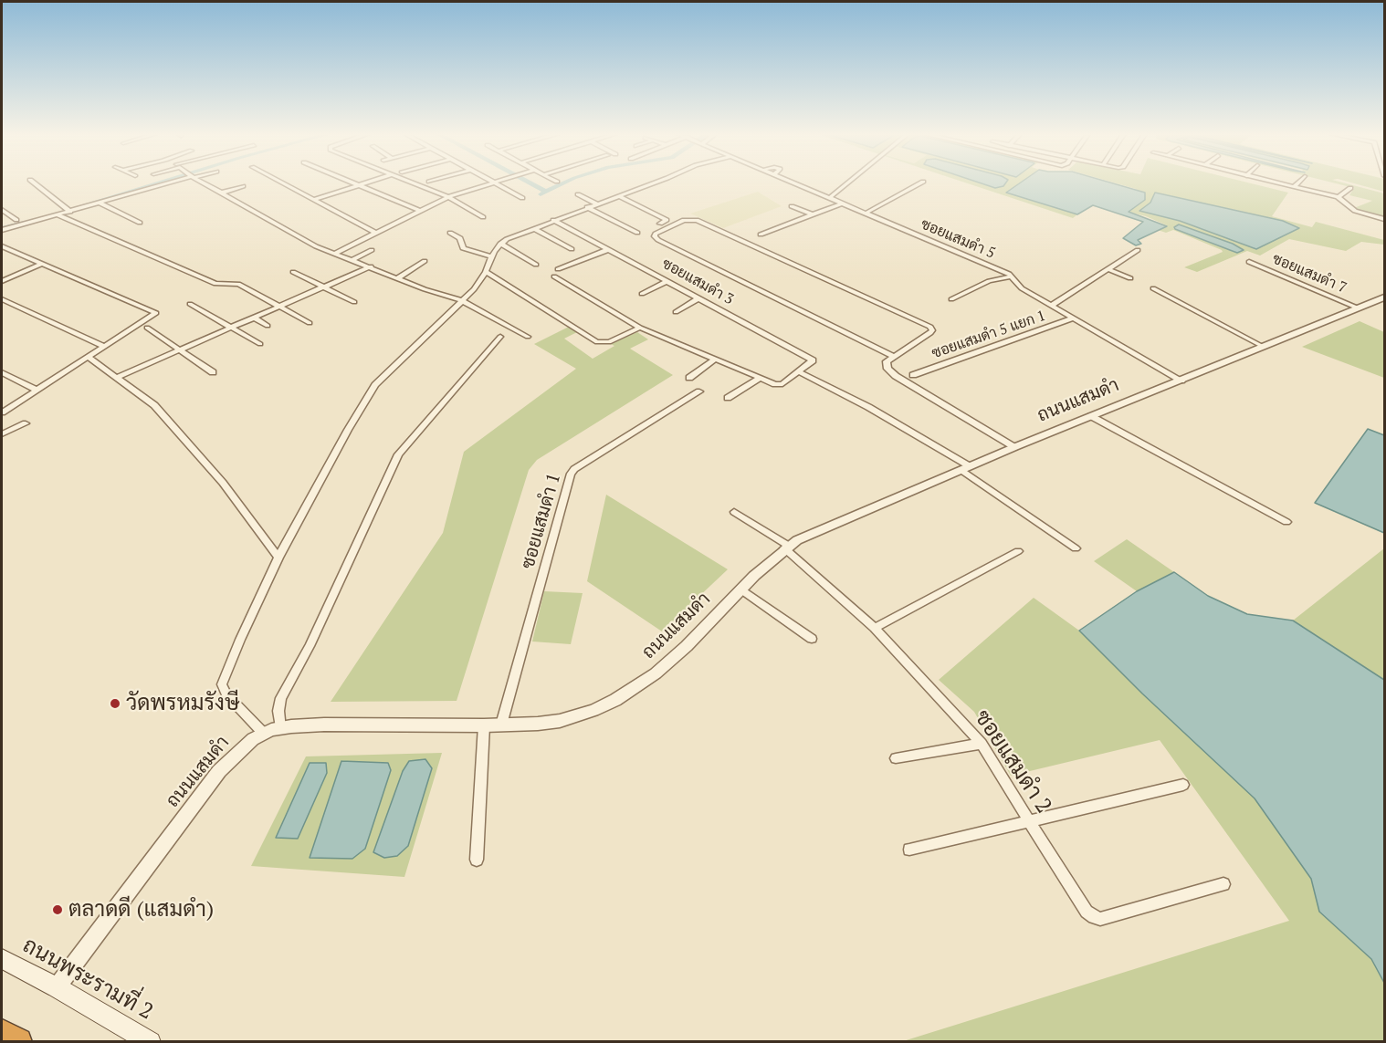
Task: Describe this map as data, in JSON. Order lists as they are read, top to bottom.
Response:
{
  "streets": {
    "main road": ["ถนนพระรามที่ 2"],
    "street": [
      "ซอยแสมดำ 5",
      "ซอยแสมดำ 7",
      "ซอยแสมดำ 3",
      "ซอยแสมดำ 5 แยก 1",
      "ถนนแสมดำ",
      "ซอยแสมดำ 1",
      "ซอยแสมดำ 2"
    ]
  },
  "crossings": [
    ["ซอยแสมดำ 5", "ซอยแสมดำ 5 แยก 1"],
    ["ซอยแสมดำ 5", "ถนนแสมดำ"],
    ["ซอยแสมดำ 7", "ถนนแสมดำ"],
    ["ถนนแสมดำ", "ซอยแสมดำ 1"],
    ["ถนนแสมดำ", "ซอยแสมดำ 2"],
    ["ถนนแสมดำ", "ถนนพระรามที่ 2"]
  ],
  "places": ["วัดพรหมรังษี", "ตลาดดี (แสมดำ)"]
}
